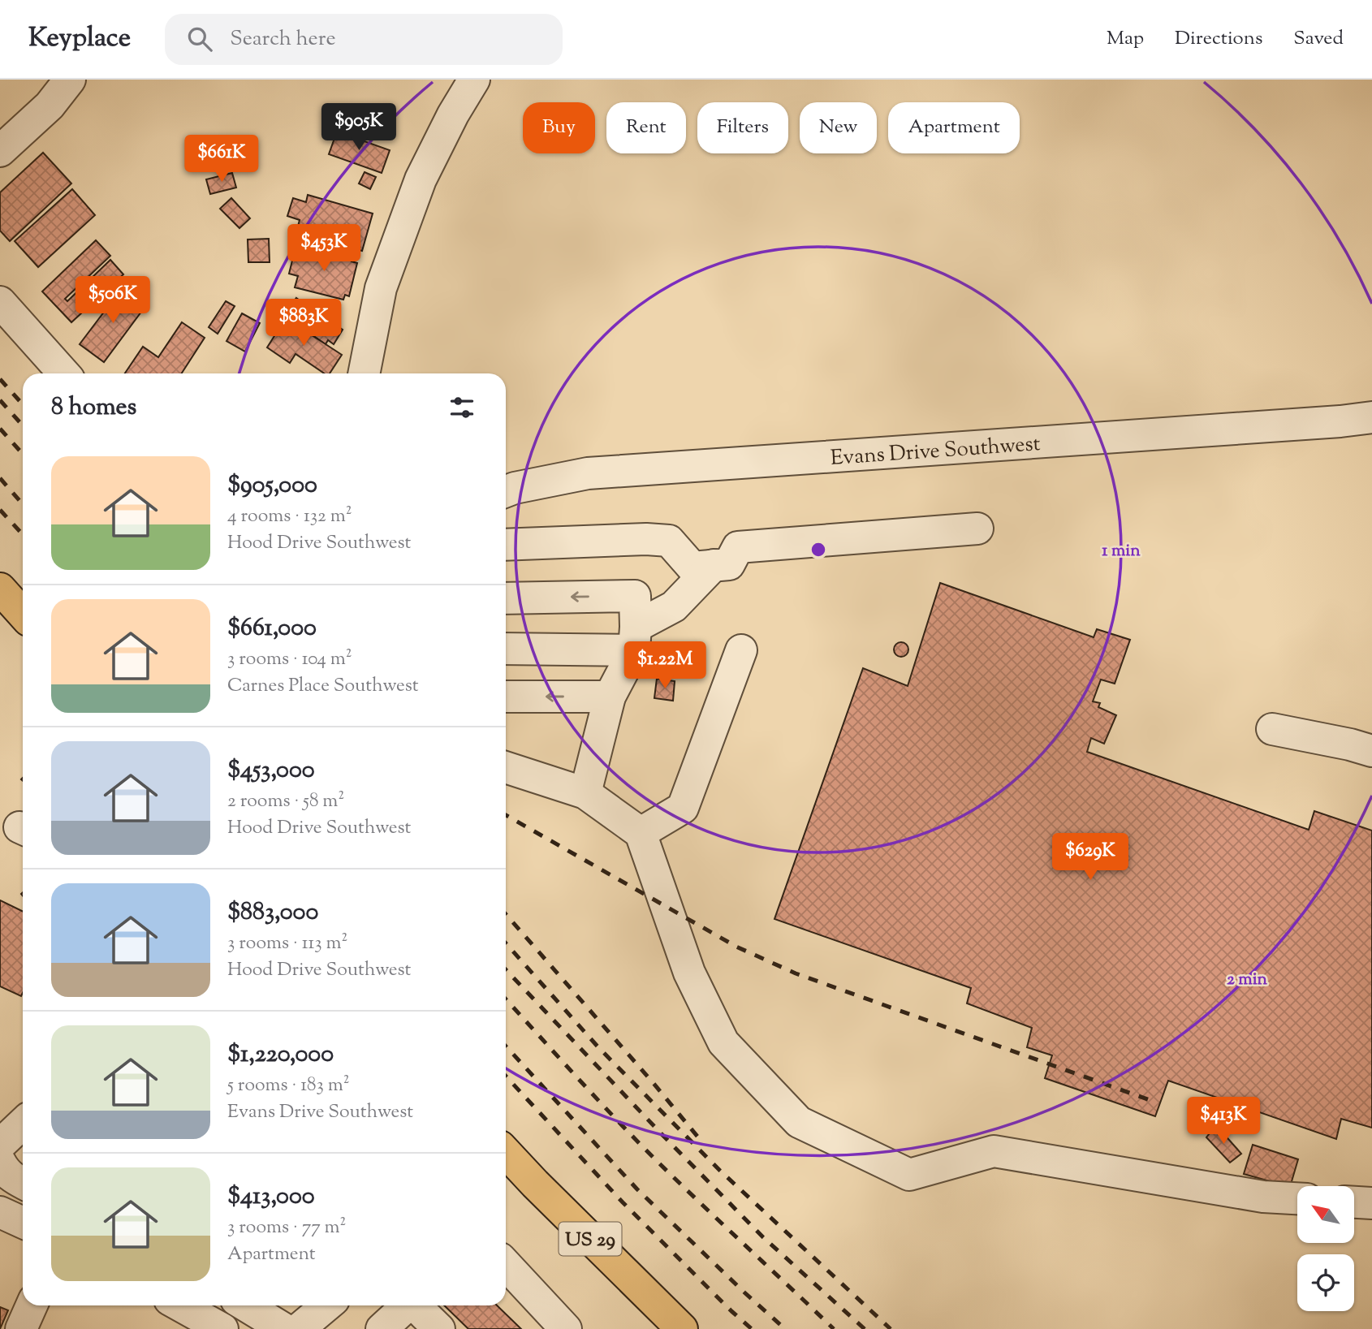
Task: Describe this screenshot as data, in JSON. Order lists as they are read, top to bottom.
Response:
{
  "streets": {
    "main road": ["US 29"],
    "street": ["Evans Drive Southwest"]
  },
  "north": "top left",
  "page": {
    "header": "Keyplace",
    "search": "Search here",
    "nav": ["Map", "Directions", "Saved"],
    "chip": [
      "Buy",
      "Rent",
      "Filters",
      "New",
      "Apartment"
    ],
    "price": [
      "$905K",
      "$661K",
      "$453K",
      "$506K",
      "$883K",
      "$1.22M",
      "$629K",
      "$413K"
    ],
    "heading": "8 homes",
    "list": [
      {
        "name": "$905,000",
        "note": "4 rooms · 132 m² · Hood Drive Southwest"
      },
      {
        "name": "$661,000",
        "note": "3 rooms · 104 m² · Carnes Place Southwest"
      },
      {
        "name": "$453,000",
        "note": "2 rooms · 58 m² · Hood Drive Southwest"
      },
      {
        "name": "$883,000",
        "note": "3 rooms · 113 m² · Hood Drive Southwest"
      },
      {
        "name": "$1,220,000",
        "note": "5 rooms · 183 m² · Evans Drive Southwest"
      },
      {
        "name": "$413,000",
        "note": "3 rooms · 77 m² · Apartment"
      }
    ]
  },
  "rings": ["1 min", "2 min"]
}
